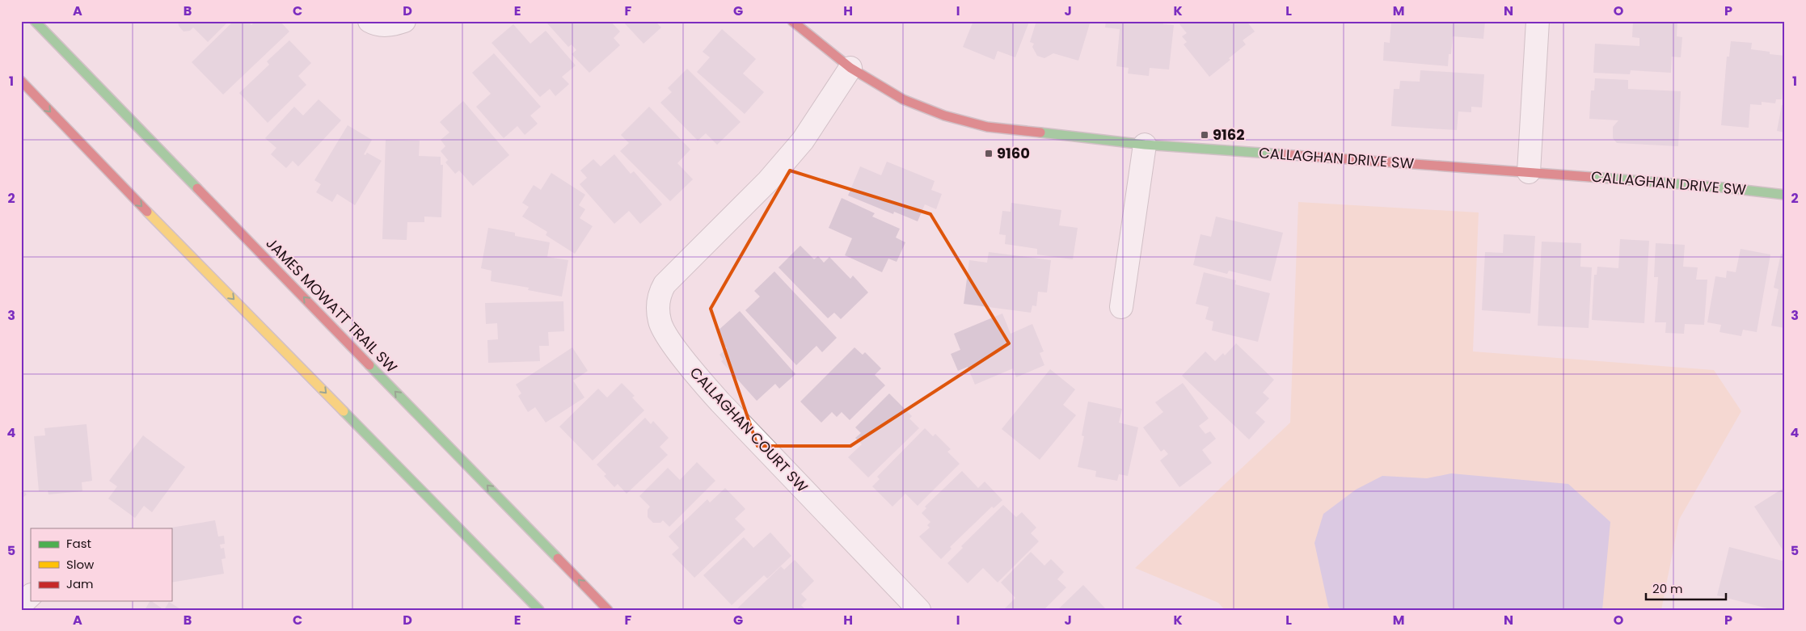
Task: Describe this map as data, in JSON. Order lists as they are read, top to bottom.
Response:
{
  "streets": {
    "main road": ["CALLAGHAN DRIVE SW", "JAMES MOWATT TRAIL SW"],
    "street": ["CALLAGHAN COURT SW"]
  },
  "crossings": [
    ["CALLAGHAN DRIVE SW", "CALLAGHAN COURT SW"]
  ],
  "places": {
    "transit": ["9162", "9160"]
  },
  "legend": ["Fast", "Slow", "Jam"],
  "scale_bar": "20 m",
  "grid": {
    "columns": [
      "A",
      "B",
      "C",
      "D",
      "E",
      "F",
      "G",
      "H",
      "I",
      "J",
      "K",
      "L",
      "M",
      "N",
      "O",
      "P"
    ],
    "rows": [
      "1",
      "2",
      "3",
      "4",
      "5"
    ]
  }
}
